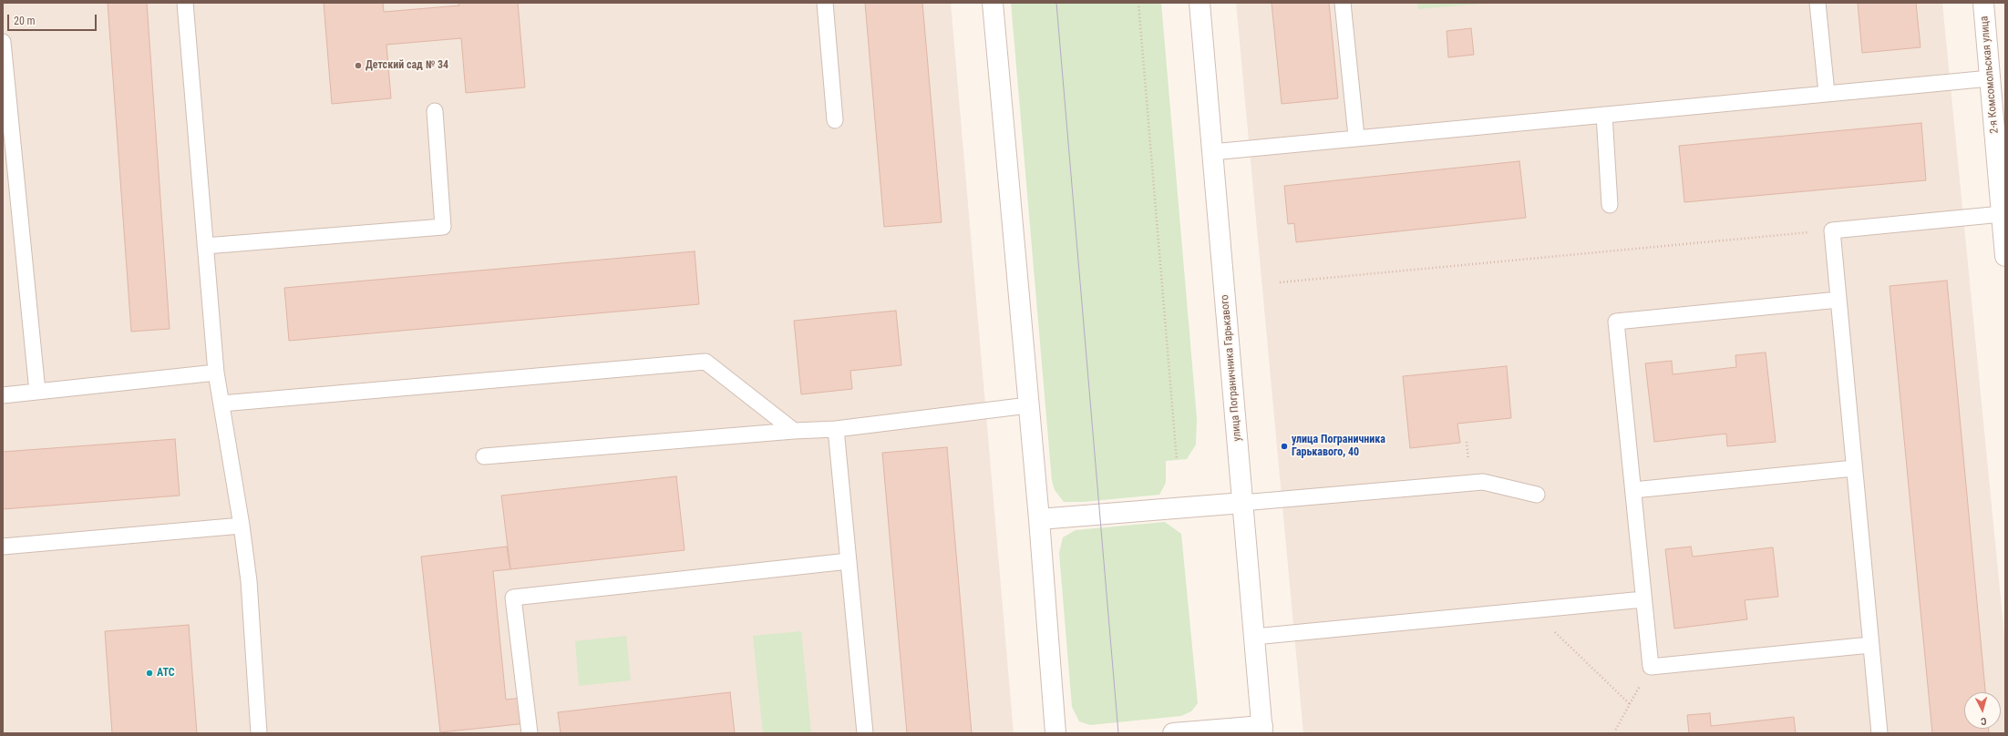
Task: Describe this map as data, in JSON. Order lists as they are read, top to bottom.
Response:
{
  "streets": {
    "street": ["2-я Комсомольская улица", "улица Пограничника Гарькавого"]
  },
  "places": ["Детский сад № 34", "улица Пограничника Гарькавого, 40", "АТС"],
  "scale_bar": "20 m",
  "north": "bottom"
}
